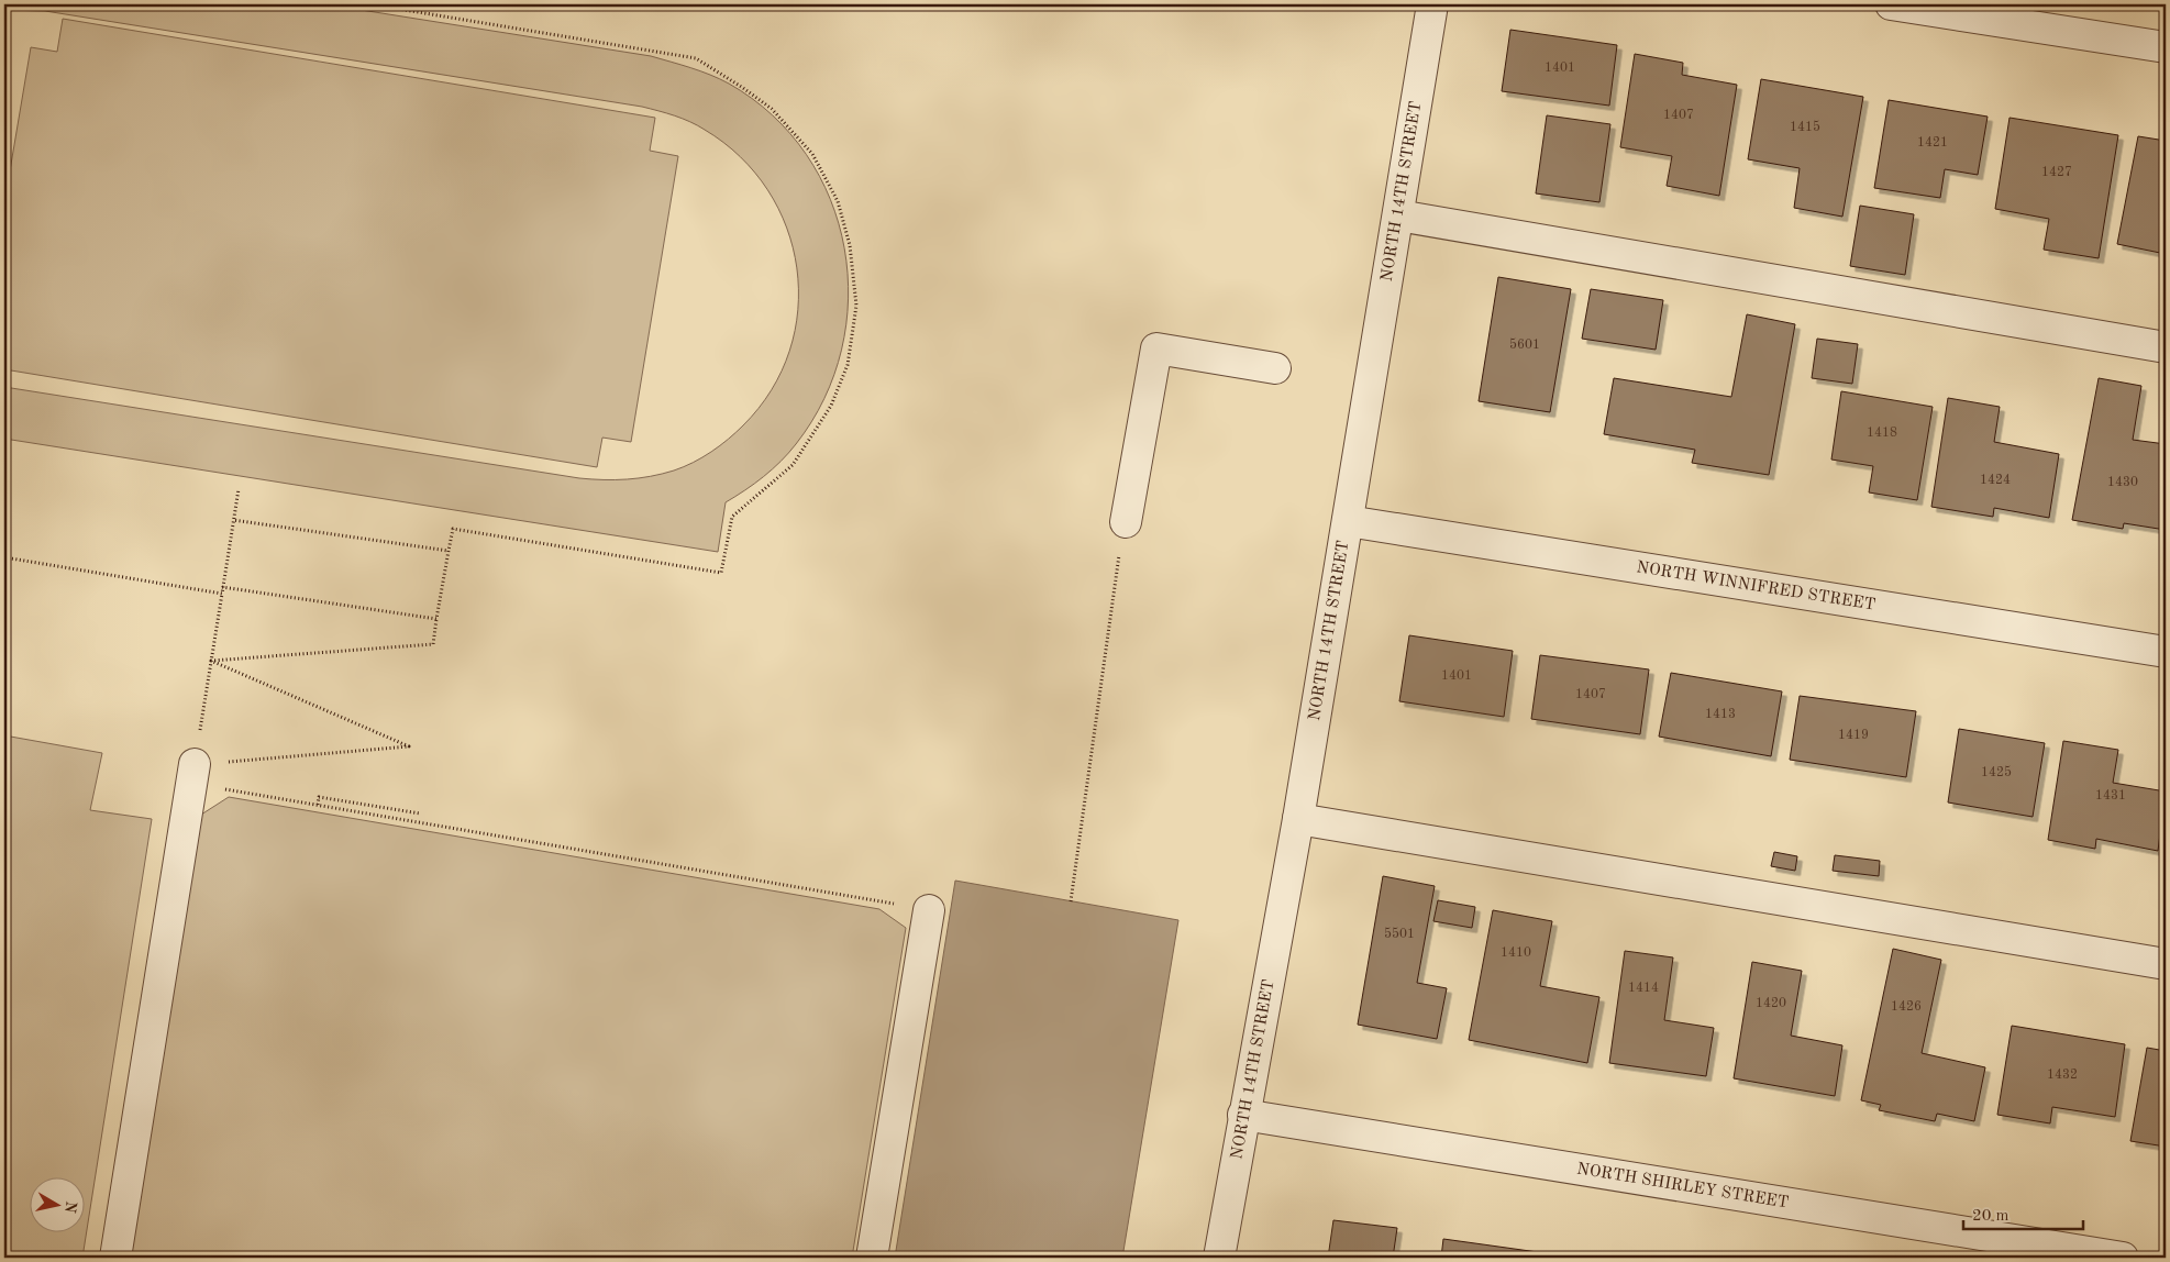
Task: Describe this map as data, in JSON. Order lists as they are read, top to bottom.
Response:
{
  "streets": {
    "street": ["NORTH 14TH STREET", "NORTH WINNIFRED STREET", "NORTH SHIRLEY STREET"]
  },
  "crossings": [
    ["NORTH 14TH STREET", "NORTH WINNIFRED STREET"],
    ["NORTH 14TH STREET", "NORTH SHIRLEY STREET"]
  ],
  "house_numbers": [
    "1401",
    "1407",
    "1415",
    "1421",
    "1427",
    "5601",
    "1418",
    "1424",
    "1430",
    "1401",
    "1407",
    "1413",
    "1419",
    "1425",
    "1431",
    "5501",
    "1410",
    "1414",
    "1420",
    "1426",
    "1432"
  ],
  "scale_bar": "20 m",
  "north": "right"
}
